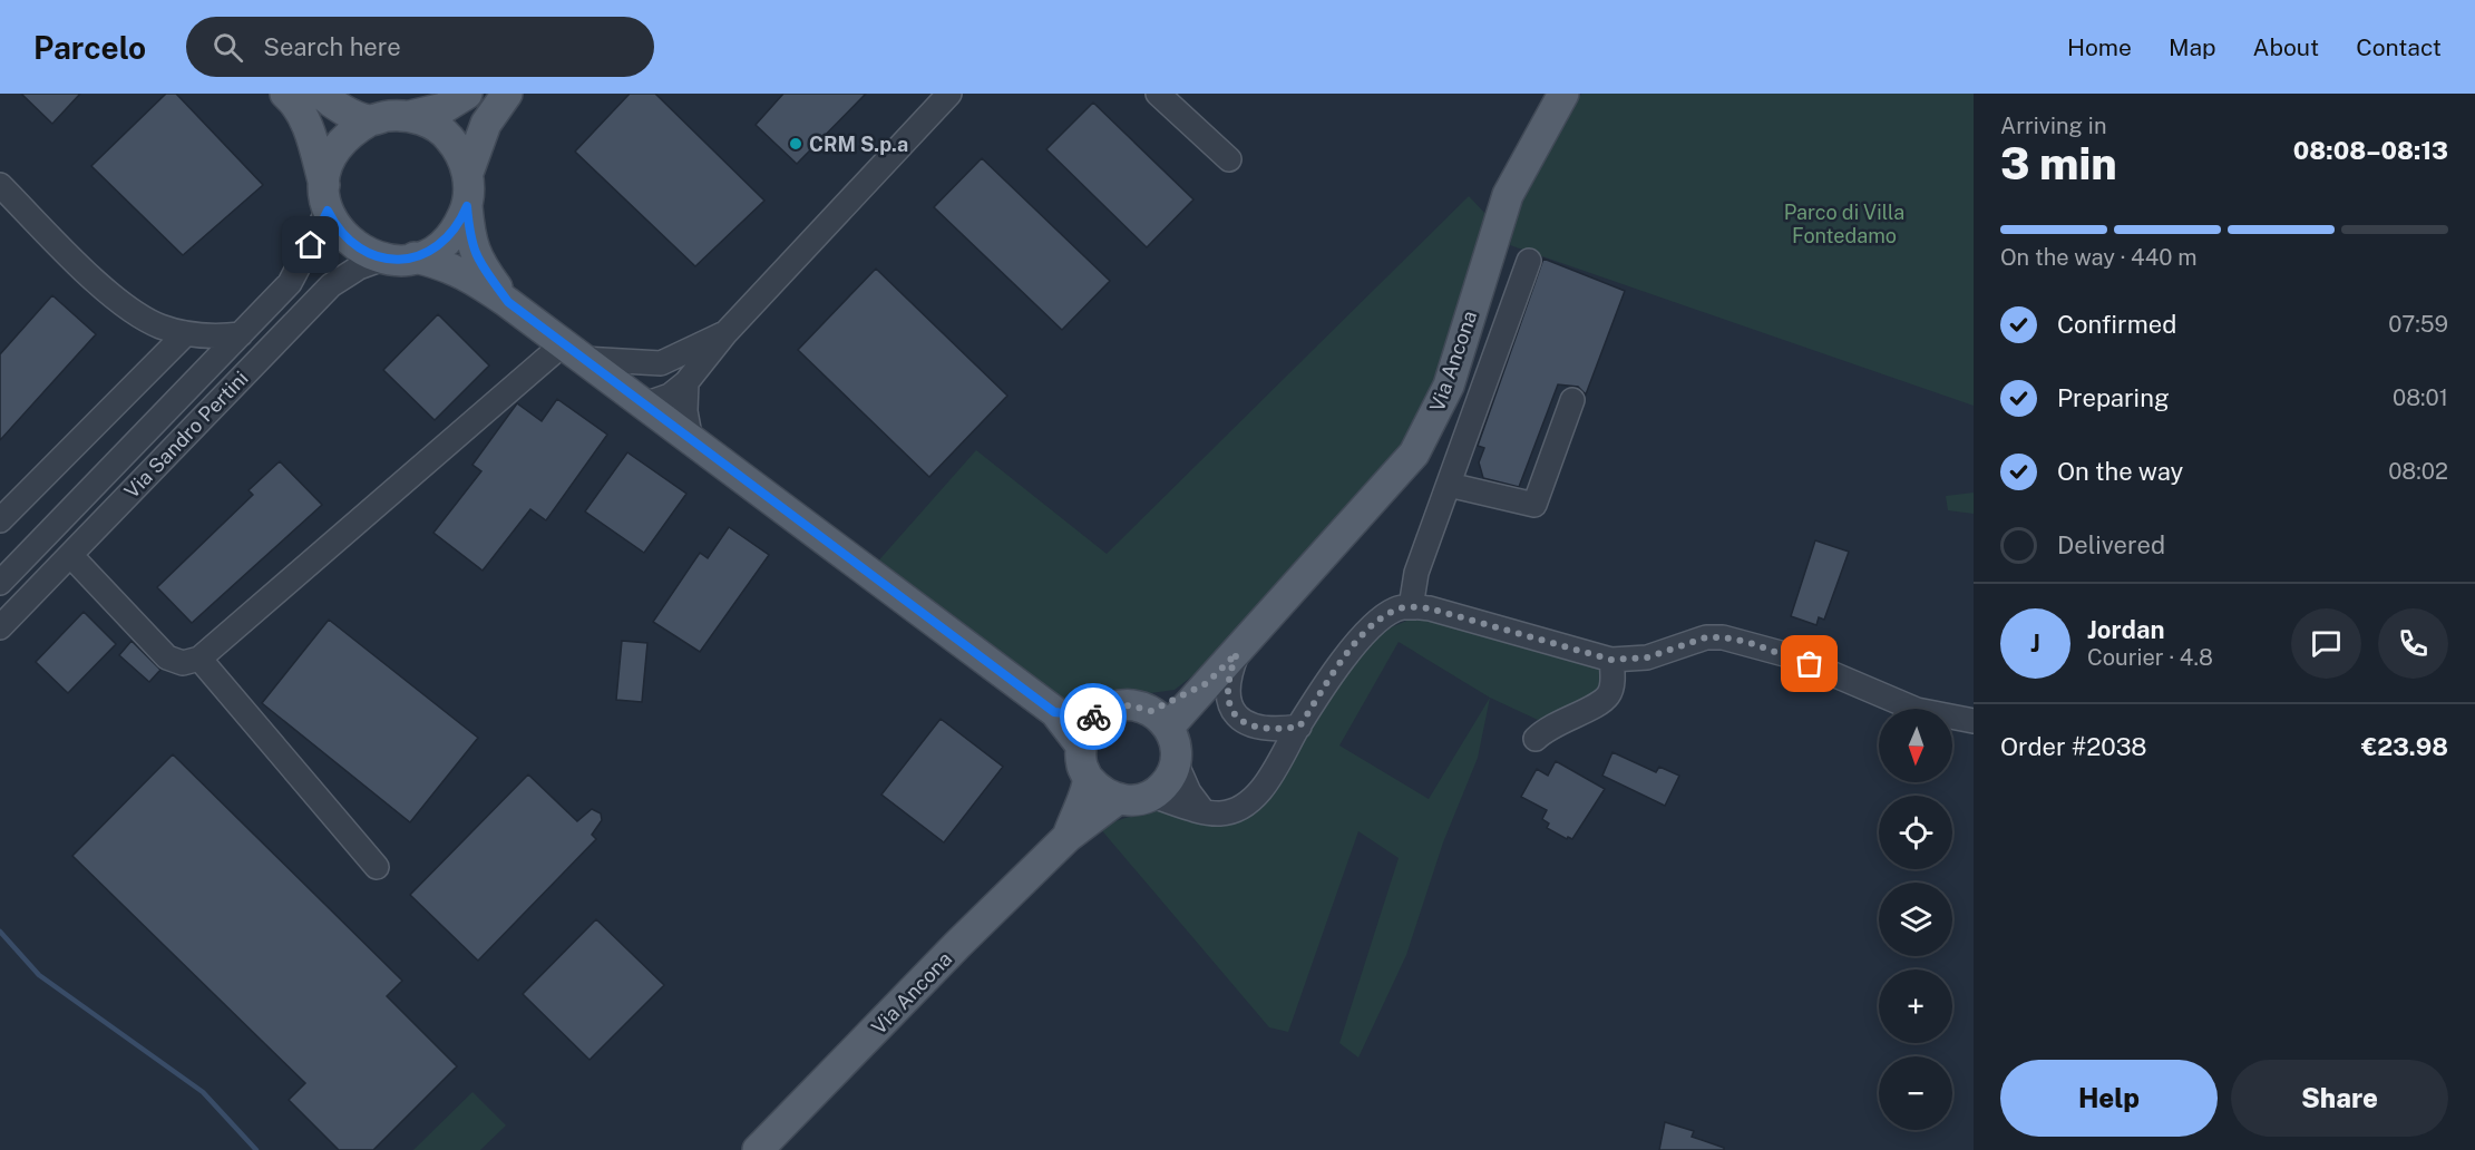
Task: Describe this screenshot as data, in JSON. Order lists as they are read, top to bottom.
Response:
{
  "streets": {
    "main road": ["Via Ancona"],
    "street": ["Via Sandro Pertini"]
  },
  "parks": ["Parco di Villa Fontedamo"],
  "places": ["CRM S.p.a"],
  "north": "bottom",
  "page": {
    "header": "Parcelo",
    "search": "Search here",
    "nav": [
      "Home",
      "Map",
      "About",
      "Contact"
    ],
    "heading": ["3 min", "Arriving in", "08:08–08:13"],
    "panel": [
      "Jordan",
      "Courier · 4.8",
      "Order #2038",
      "€23.98"
    ],
    "bar": "On the way · 440 m",
    "list": [
      ["Confirmed", "07:59"],
      ["Preparing", "08:01"],
      ["On the way", "08:02"],
      "Delivered"
    ],
    "round": "J",
    "map_buttons": ["+", "−"],
    "buttons": ["Help", "Share"]
  }
}
